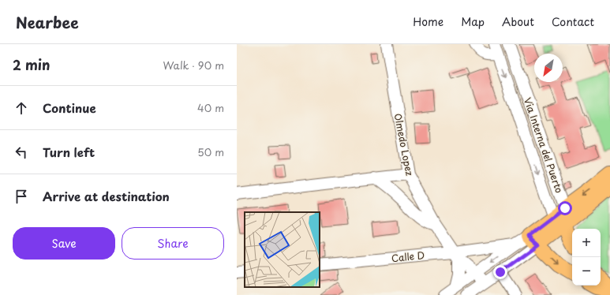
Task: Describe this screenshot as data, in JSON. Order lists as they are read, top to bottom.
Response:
{
  "streets": {
    "main road": ["Via Interna del Puerto"],
    "street": ["Olmedo Lopez", "Calle D"]
  },
  "crossings": [
    ["Olmedo Lopez", "Calle D"]
  ],
  "north": "bottom left",
  "page": {
    "header": "Nearbee",
    "nav": [
      "Home",
      "Map",
      "About",
      "Contact"
    ],
    "heading": ["2 min", "Walk · 90 m"],
    "list": [
      ["Continue", "40 m"],
      ["Turn left", "50 m"],
      "Arrive at destination"
    ],
    "buttons": ["Save", "Share"],
    "map_buttons": ["+", "−"]
  }
}
